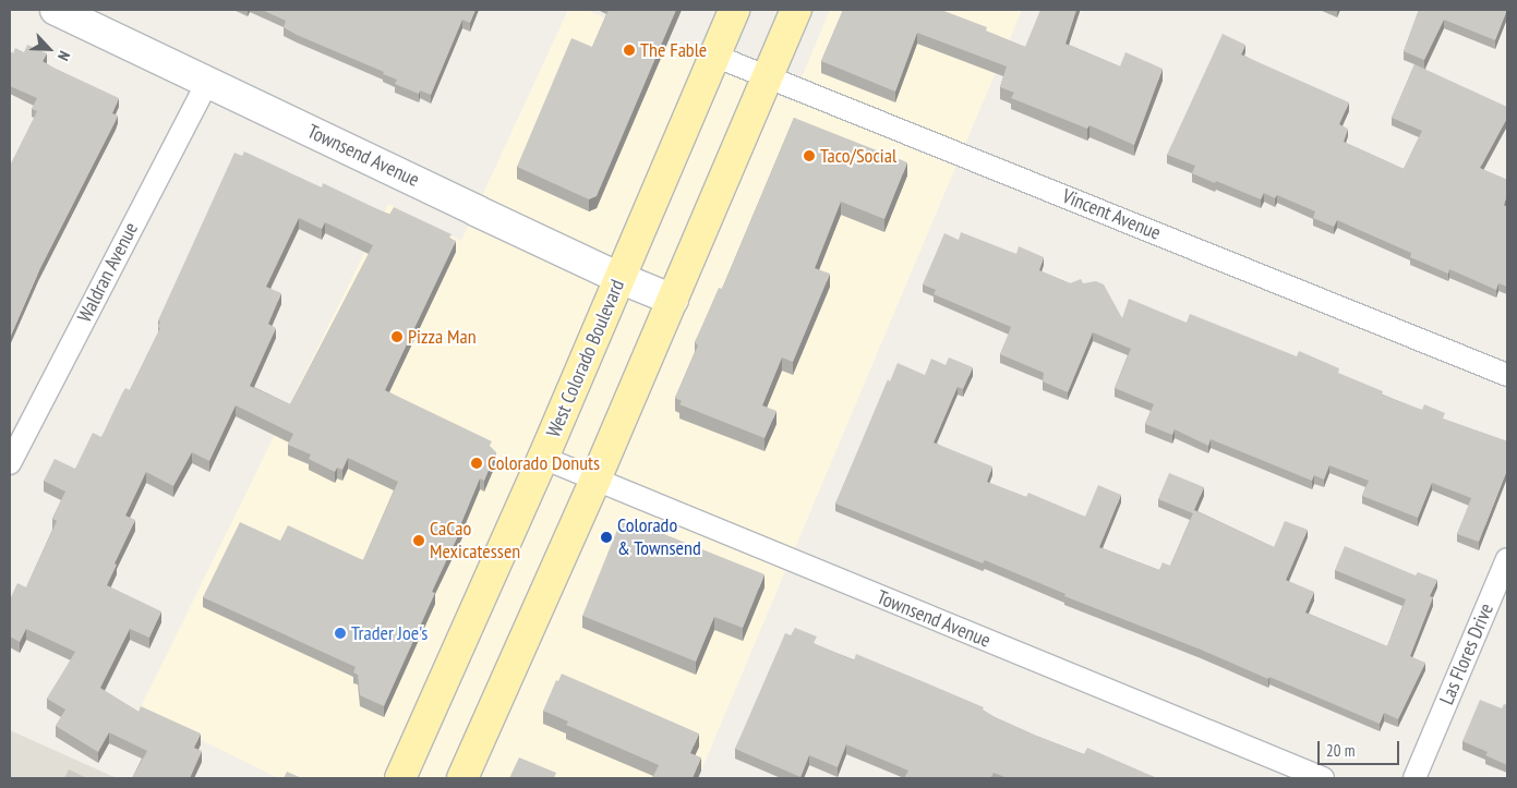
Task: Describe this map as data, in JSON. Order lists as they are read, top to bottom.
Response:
{
  "streets": {
    "main road": ["West Colorado Boulevard"],
    "street": [
      "Townsend Avenue",
      "Vincent Avenue",
      "Waldran Avenue",
      "Las Flores Drive"
    ]
  },
  "crossings": [
    ["Townsend Avenue", "Waldran Avenue"],
    ["Townsend Avenue", "West Colorado Boulevard"],
    ["Vincent Avenue", "West Colorado Boulevard"]
  ],
  "places": [
    "The Fable",
    "Taco/Social",
    "Pizza Man",
    "Colorado Donuts",
    "Colorado & Townsend",
    "CaCao Mexicatessen",
    "Trader Joe's"
  ],
  "scale_bar": "20 m",
  "north": "bottom right"
}
